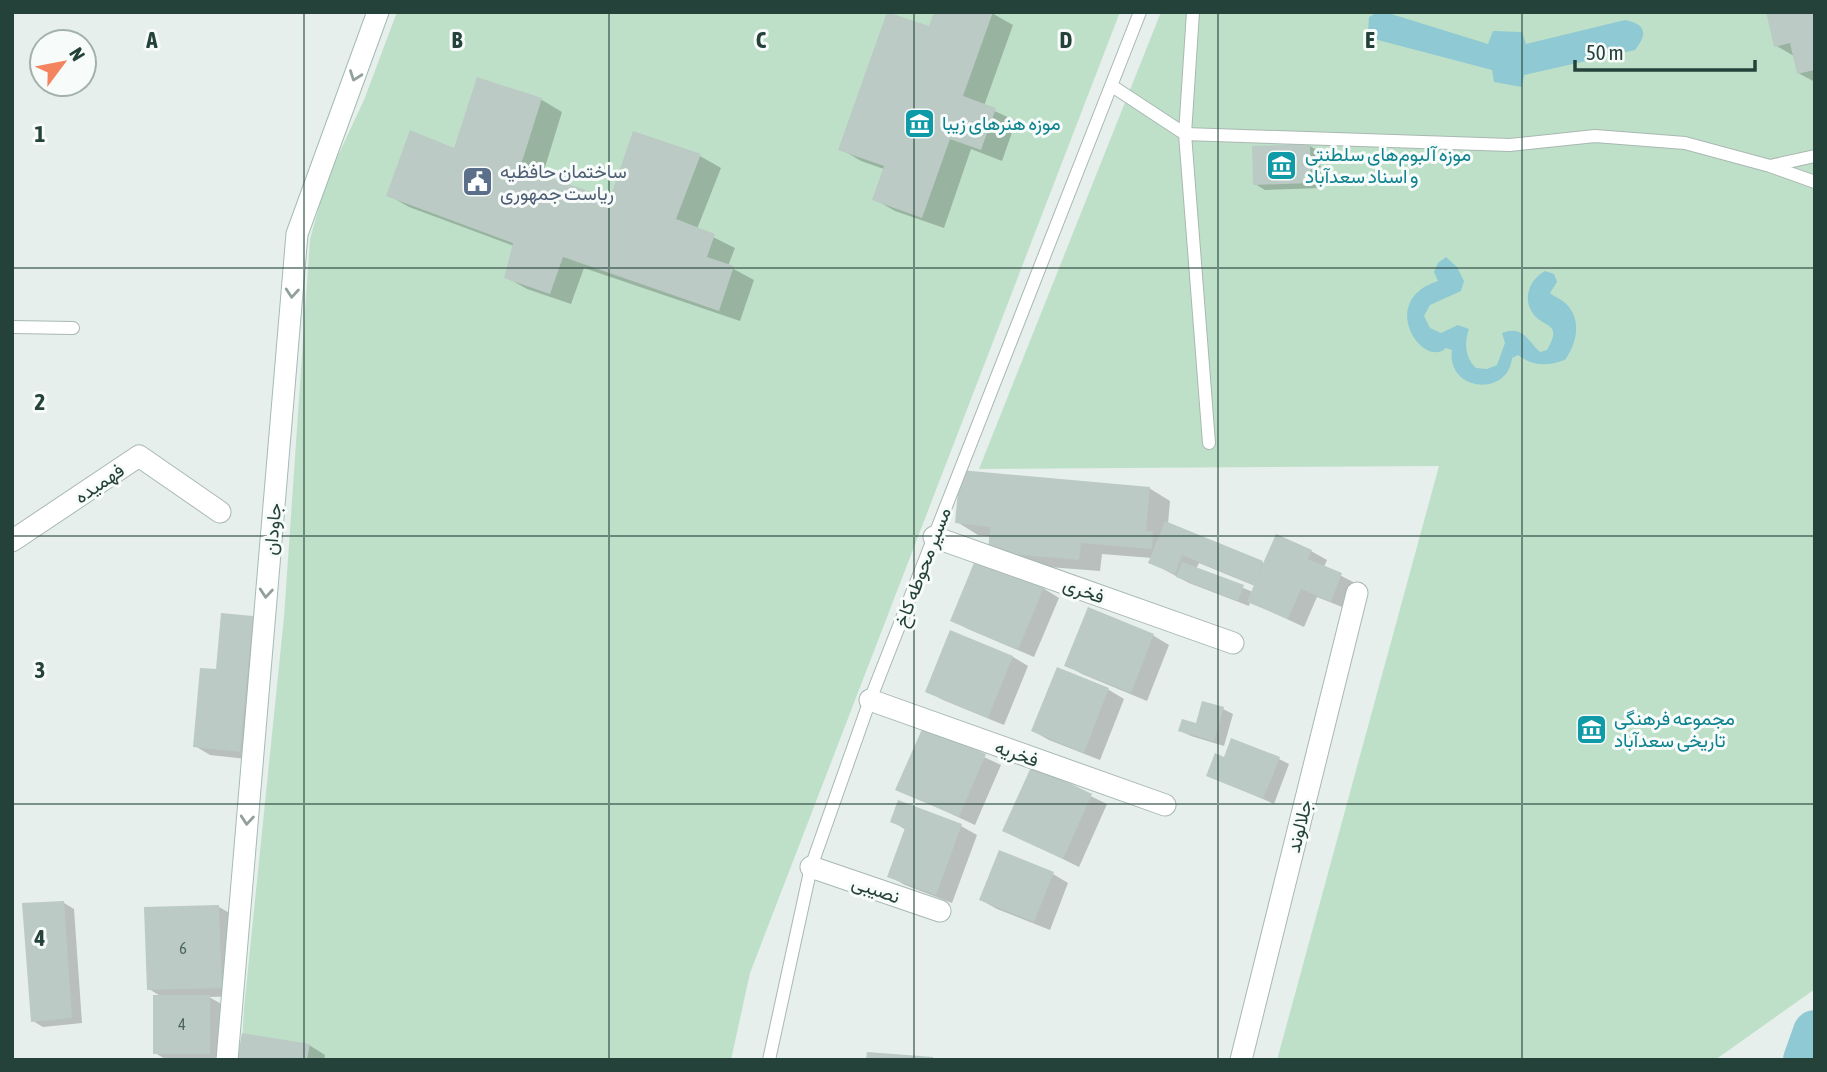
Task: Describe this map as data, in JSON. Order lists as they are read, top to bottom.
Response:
{
  "streets": {
    "street": [
      "فهمیده",
      "جاودان",
      "فخری",
      "فخریه",
      "جلالوند",
      "نصیبی"
    ],
    "lane": ["مسیر محوطه کاخ"]
  },
  "crossings": [
    ["مسیر محوطه کاخ", "فخری"],
    ["مسیر محوطه کاخ", "فخریه"],
    ["مسیر محوطه کاخ", "نصیبی"]
  ],
  "one_way": ["جاودان"],
  "places": {
    "museum": ["موزه هنرهای زیبا", "موزه آلبوم‌های سلطنتی و اسناد سعدآباد", "مجموعه فرهنگی تاریخی سعدآباد"],
    "public building": ["ساختمان حافظیه ریاست جمهوری"]
  },
  "house_numbers": ["6", "4"],
  "scale_bar": "50 m",
  "north": "top right",
  "grid": {
    "columns": [
      "A",
      "B",
      "C",
      "D",
      "E"
    ],
    "rows": [
      "1",
      "2",
      "3",
      "4"
    ]
  }
}
